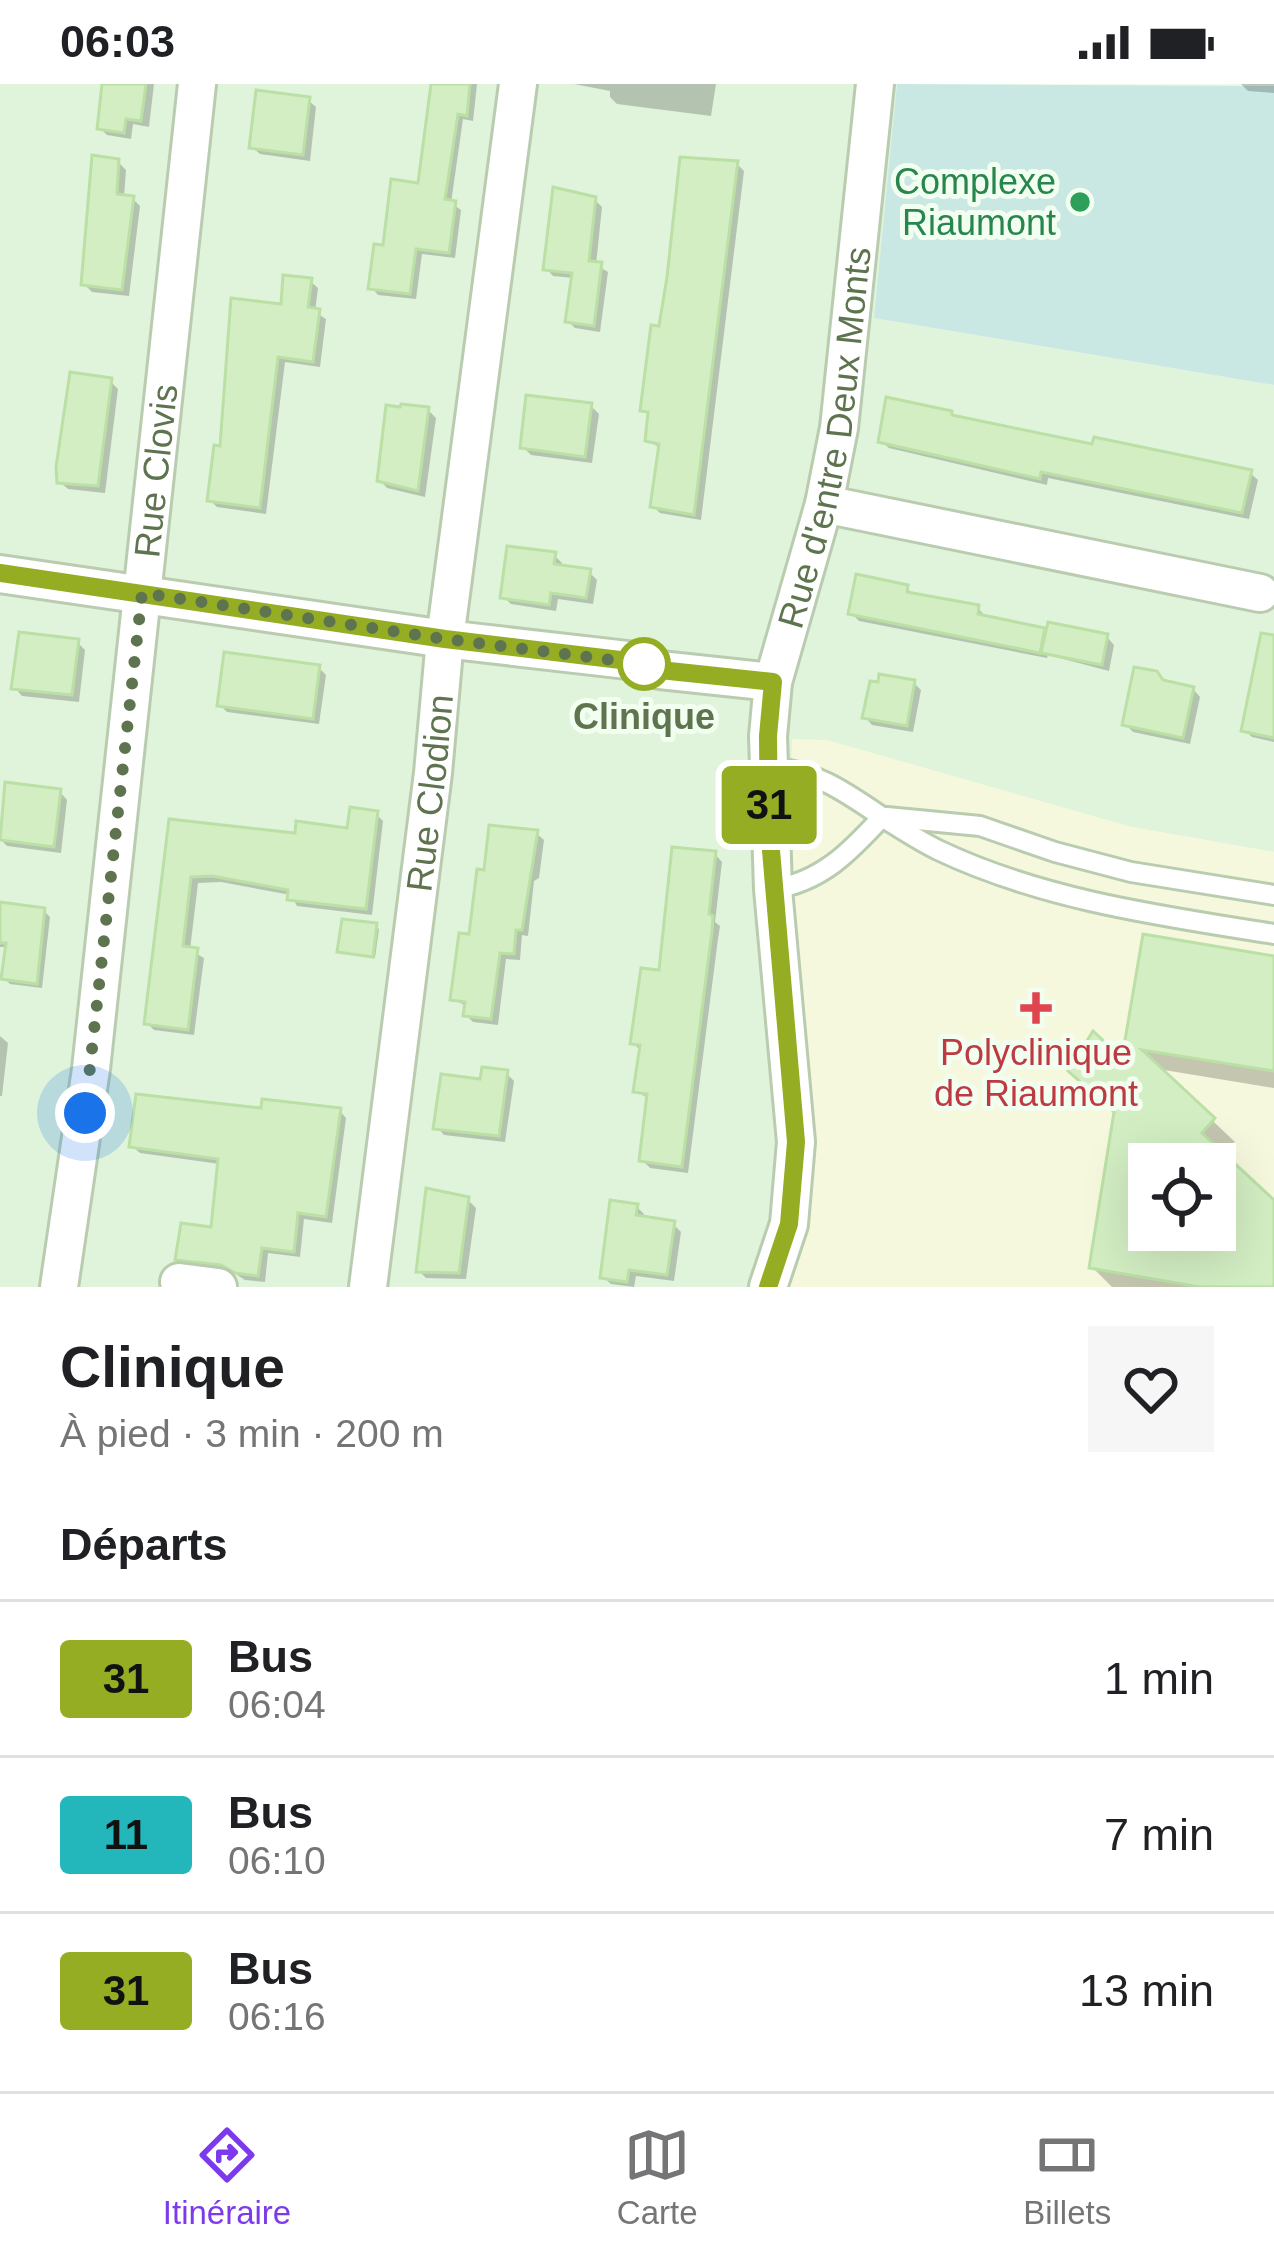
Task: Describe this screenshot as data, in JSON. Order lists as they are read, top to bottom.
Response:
{
  "streets": {
    "street": ["Rue d'entre Deux Monts", "Rue Clovis", "Rue Clodion"]
  },
  "places": {
    "other": ["Complexe Riaumont", "Clinique"],
    "health": ["Polyclinique de Riaumont"]
  },
  "lines": ["bus line 31"],
  "page": {
    "status": "06:03",
    "on_map": "31",
    "heading": [
      ["Clinique", "À pied · 3 min · 200 m"],
      "Départs"
    ],
    "list": [
      {
        "mark": "31",
        "name": "Bus",
        "note": "06:04",
        "value": "1 min"
      },
      {
        "mark": "11",
        "name": "Bus",
        "note": "06:10",
        "value": "7 min"
      },
      {
        "mark": "31",
        "name": "Bus",
        "note": "06:16",
        "value": "13 min"
      }
    ],
    "tabs": ["Itinéraire", "Carte", "Billets"]
  }
}
